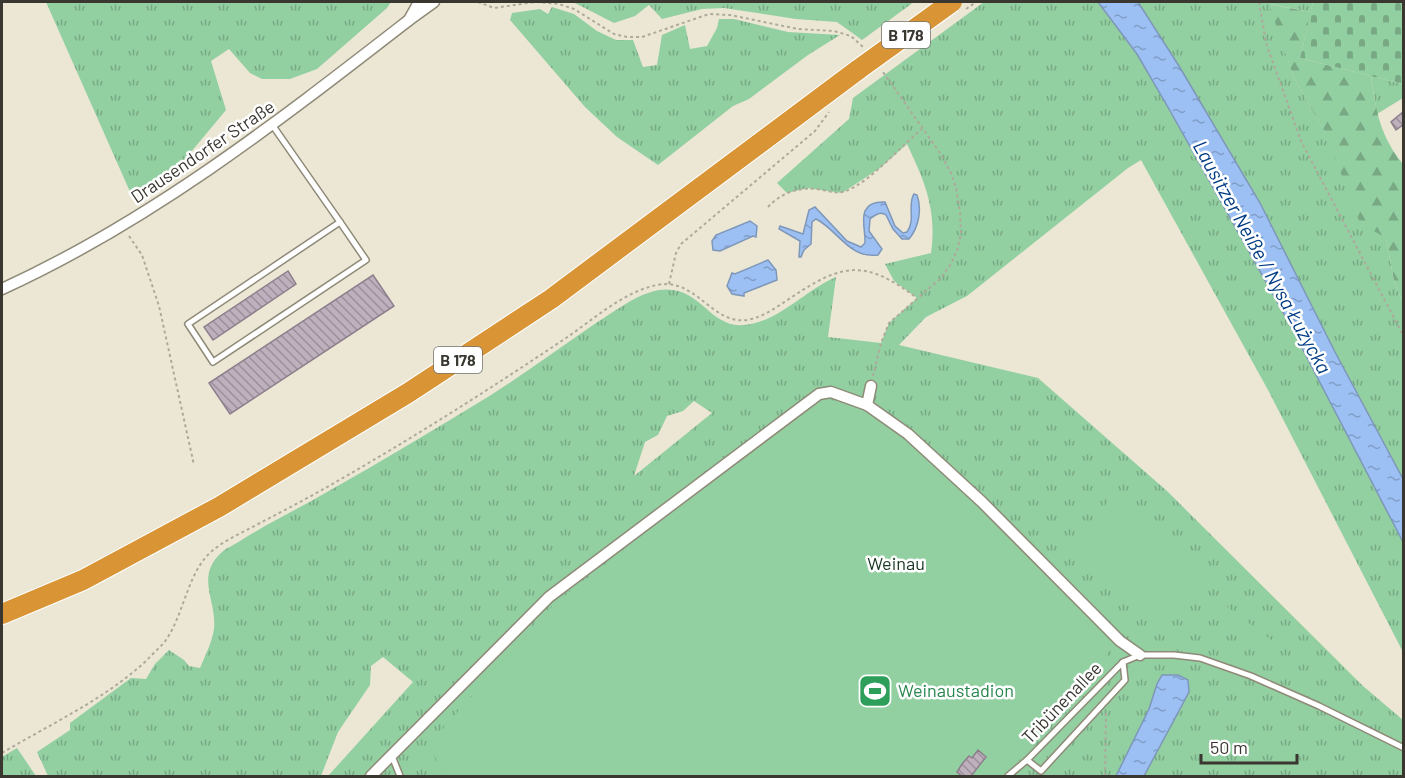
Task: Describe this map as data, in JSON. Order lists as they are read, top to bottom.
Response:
{
  "streets": {
    "highway": ["B 178"],
    "street": ["Drausendorfer Straße"],
    "lane": ["Tribünenallee"]
  },
  "water": ["Lausitzer Neiße / Nysa Łużycka"],
  "parks": ["Weinau"],
  "places": {
    "sports": ["Weinaustadion"]
  },
  "scale_bar": "50 m"
}
